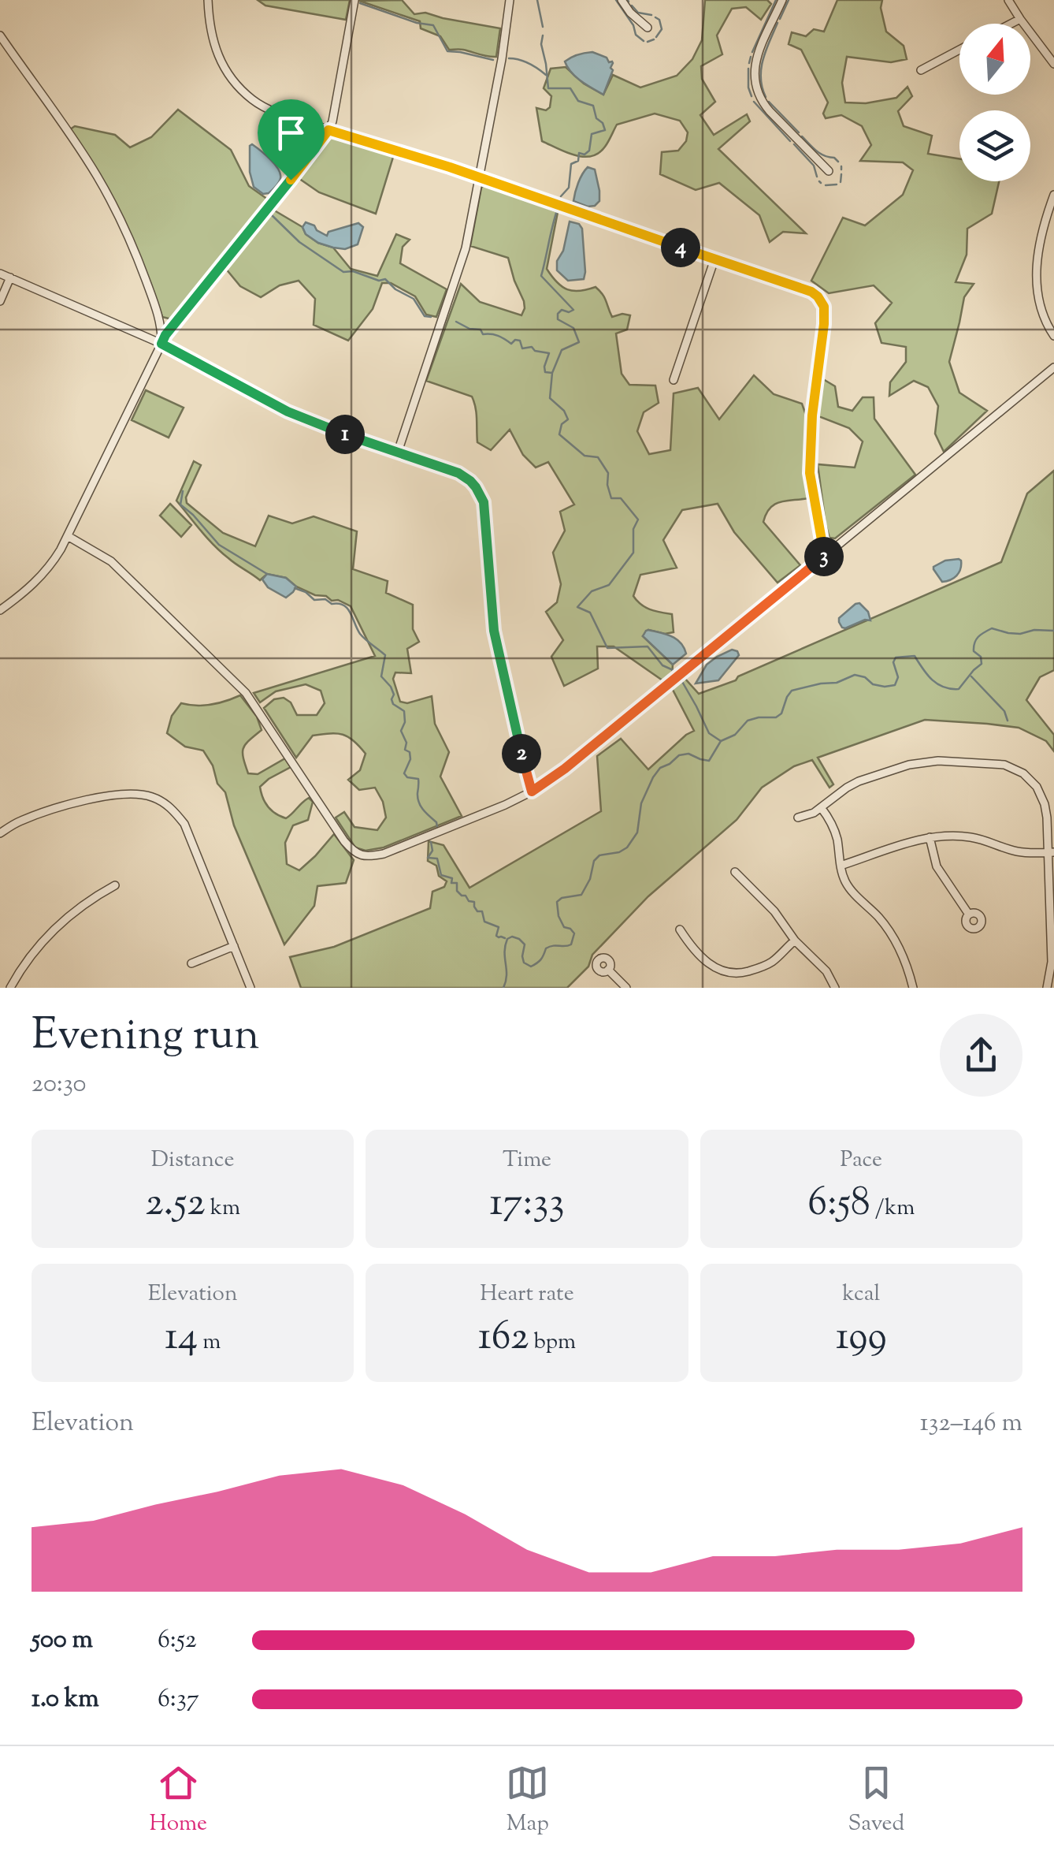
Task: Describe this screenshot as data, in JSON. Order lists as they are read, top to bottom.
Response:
{
  "north": "top",
  "page": {
    "pins": [
      "4",
      "1",
      "3",
      "2"
    ],
    "heading": ["Evening run", "20:30"],
    "stats": [
      ["Distance", "2.52 km"],
      ["Time", "17:33"],
      ["Pace", "6:58 /km"],
      ["Elevation", "14 m"],
      ["Heart rate", "162 bpm"],
      ["kcal", "199"]
    ],
    "chart": ["Elevation", "132–146 m"],
    "list": [
      {
        "name": "500 m",
        "note": "6:52"
      },
      {
        "name": "1.0 km",
        "note": "6:37"
      }
    ],
    "tabs": ["Home", "Map", "Saved"]
  }
}
